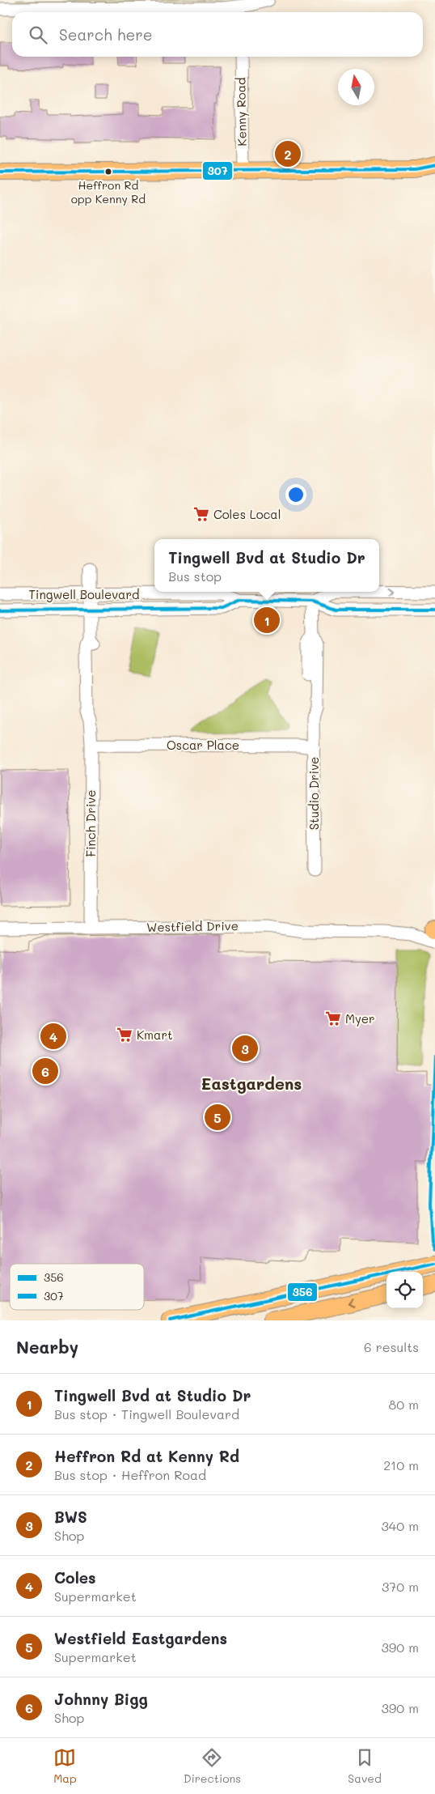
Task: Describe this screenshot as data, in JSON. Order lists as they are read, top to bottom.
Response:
{
  "streets": {
    "street": [
      "Kenny Road",
      "Tingwell Boulevard",
      "Oscar Place",
      "Studio Drive",
      "Finch Drive",
      "Westfield Drive"
    ]
  },
  "crossings": [
    ["Tingwell Boulevard", "Studio Drive"],
    ["Tingwell Boulevard", "Finch Drive"],
    ["Oscar Place", "Studio Drive"],
    ["Oscar Place", "Finch Drive"],
    ["Finch Drive", "Westfield Drive"]
  ],
  "districts": ["Eastgardens"],
  "places": {
    "other": ["Heffron Rd opp Kenny Rd"],
    "supermarket": ["Coles Local", "Myer", "Kmart"]
  },
  "lines": ["transit line 307", "transit line 356"],
  "legend": ["356", "307"],
  "north": "top",
  "page": {
    "search": "Search here",
    "pins": [
      "2",
      "1",
      "4",
      "3",
      "6",
      "5"
    ],
    "popup": ["Tingwell Bvd at Studio Dr", "Bus stop"],
    "heading": ["Nearby", "6 results"],
    "list": [
      {
        "mark": "1",
        "name": "Tingwell Bvd at Studio Dr",
        "note": "Bus stop · Tingwell Boulevard",
        "value": "80 m"
      },
      {
        "mark": "2",
        "name": "Heffron Rd at Kenny Rd",
        "note": "Bus stop · Heffron Road",
        "value": "210 m"
      },
      {
        "mark": "3",
        "name": "BWS",
        "note": "Shop",
        "value": "340 m"
      },
      {
        "mark": "4",
        "name": "Coles",
        "note": "Supermarket",
        "value": "370 m"
      },
      {
        "mark": "5",
        "name": "Westfield Eastgardens",
        "note": "Supermarket",
        "value": "390 m"
      },
      {
        "mark": "6",
        "name": "Johnny Bigg",
        "note": "Shop",
        "value": "390 m"
      }
    ],
    "nav": ["Map", "Directions", "Saved"]
  }
}
